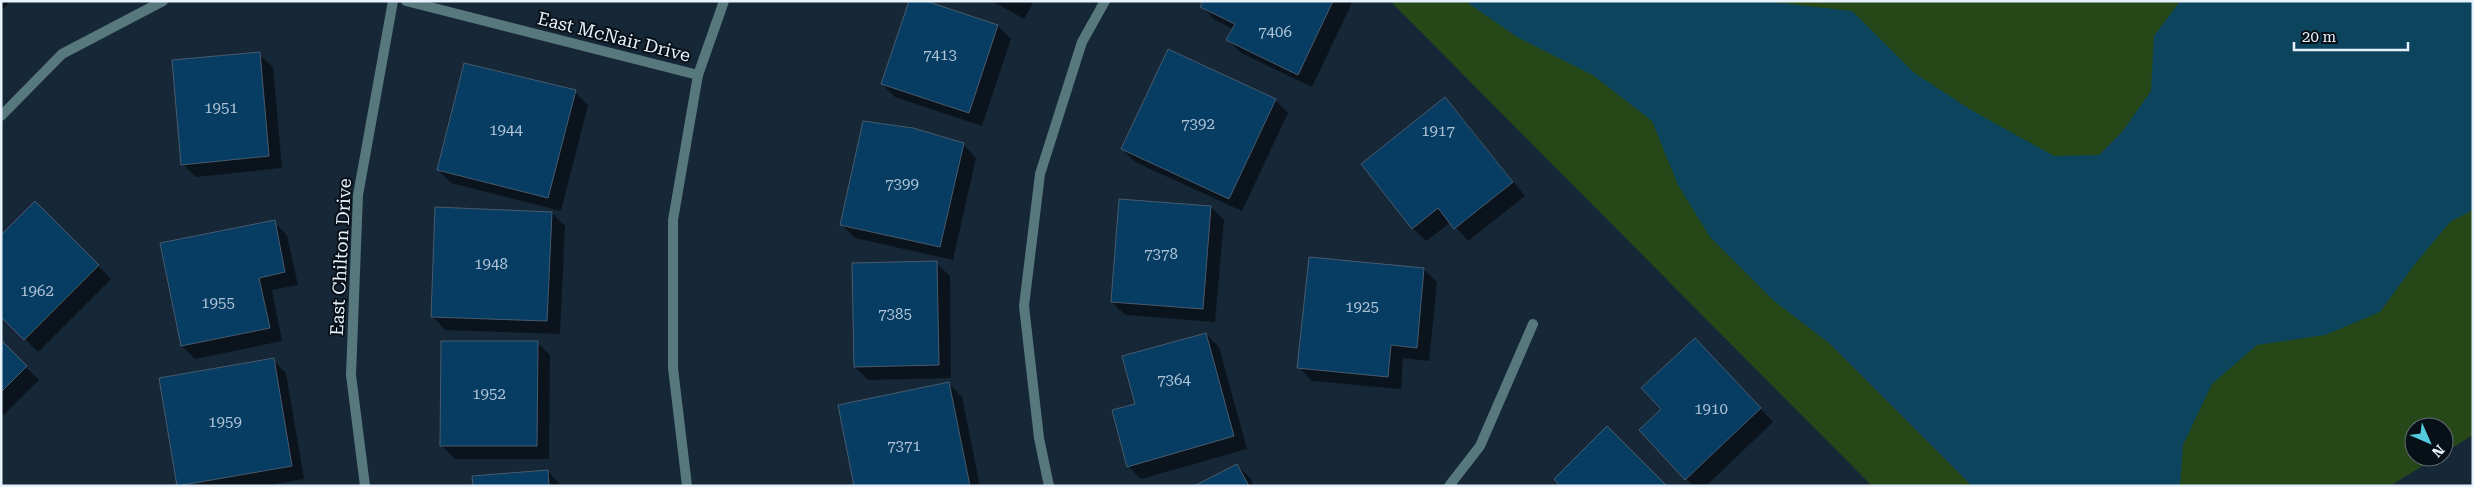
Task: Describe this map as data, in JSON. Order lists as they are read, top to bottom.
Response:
{
  "streets": {
    "street": ["East McNair Drive", "East Chilton Drive"]
  },
  "house_numbers": [
    "7406",
    "7413",
    "1951",
    "7392",
    "1944",
    "1917",
    "7399",
    "7378",
    "1948",
    "1962",
    "1955",
    "1925",
    "7385",
    "7364",
    "1952",
    "1910",
    "1959",
    "7371"
  ],
  "scale_bar": "20 m",
  "north": "bottom right"
}
